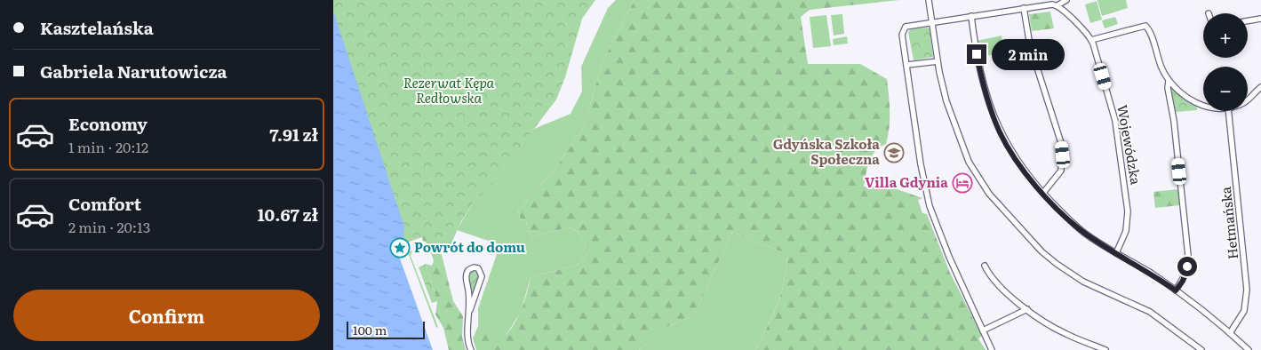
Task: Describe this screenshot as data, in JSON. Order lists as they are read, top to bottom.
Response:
{
  "streets": {
    "street": ["Wojewódzka", "Hetmańska"]
  },
  "parks": ["Rezerwat Kępa Redłowska"],
  "places": {
    "school or university": ["Gdyńska Szkoła Społeczna"],
    "hotel": ["Villa Gdynia"],
    "place": ["Powrót do domu"]
  },
  "scale_bar": "100 m",
  "page": {
    "banner": ["Kasztelańska", "Gabriela Narutowicza"],
    "map_buttons": ["+", "−"],
    "bubble": "2 min",
    "list": [
      {
        "name": "Economy",
        "note": "1 min · 20:12",
        "value": "7.91 zł"
      },
      {
        "name": "Comfort",
        "note": "2 min · 20:13",
        "value": "10.67 zł"
      }
    ],
    "buttons": "Confirm",
    "scale": "100 m"
  }
}
